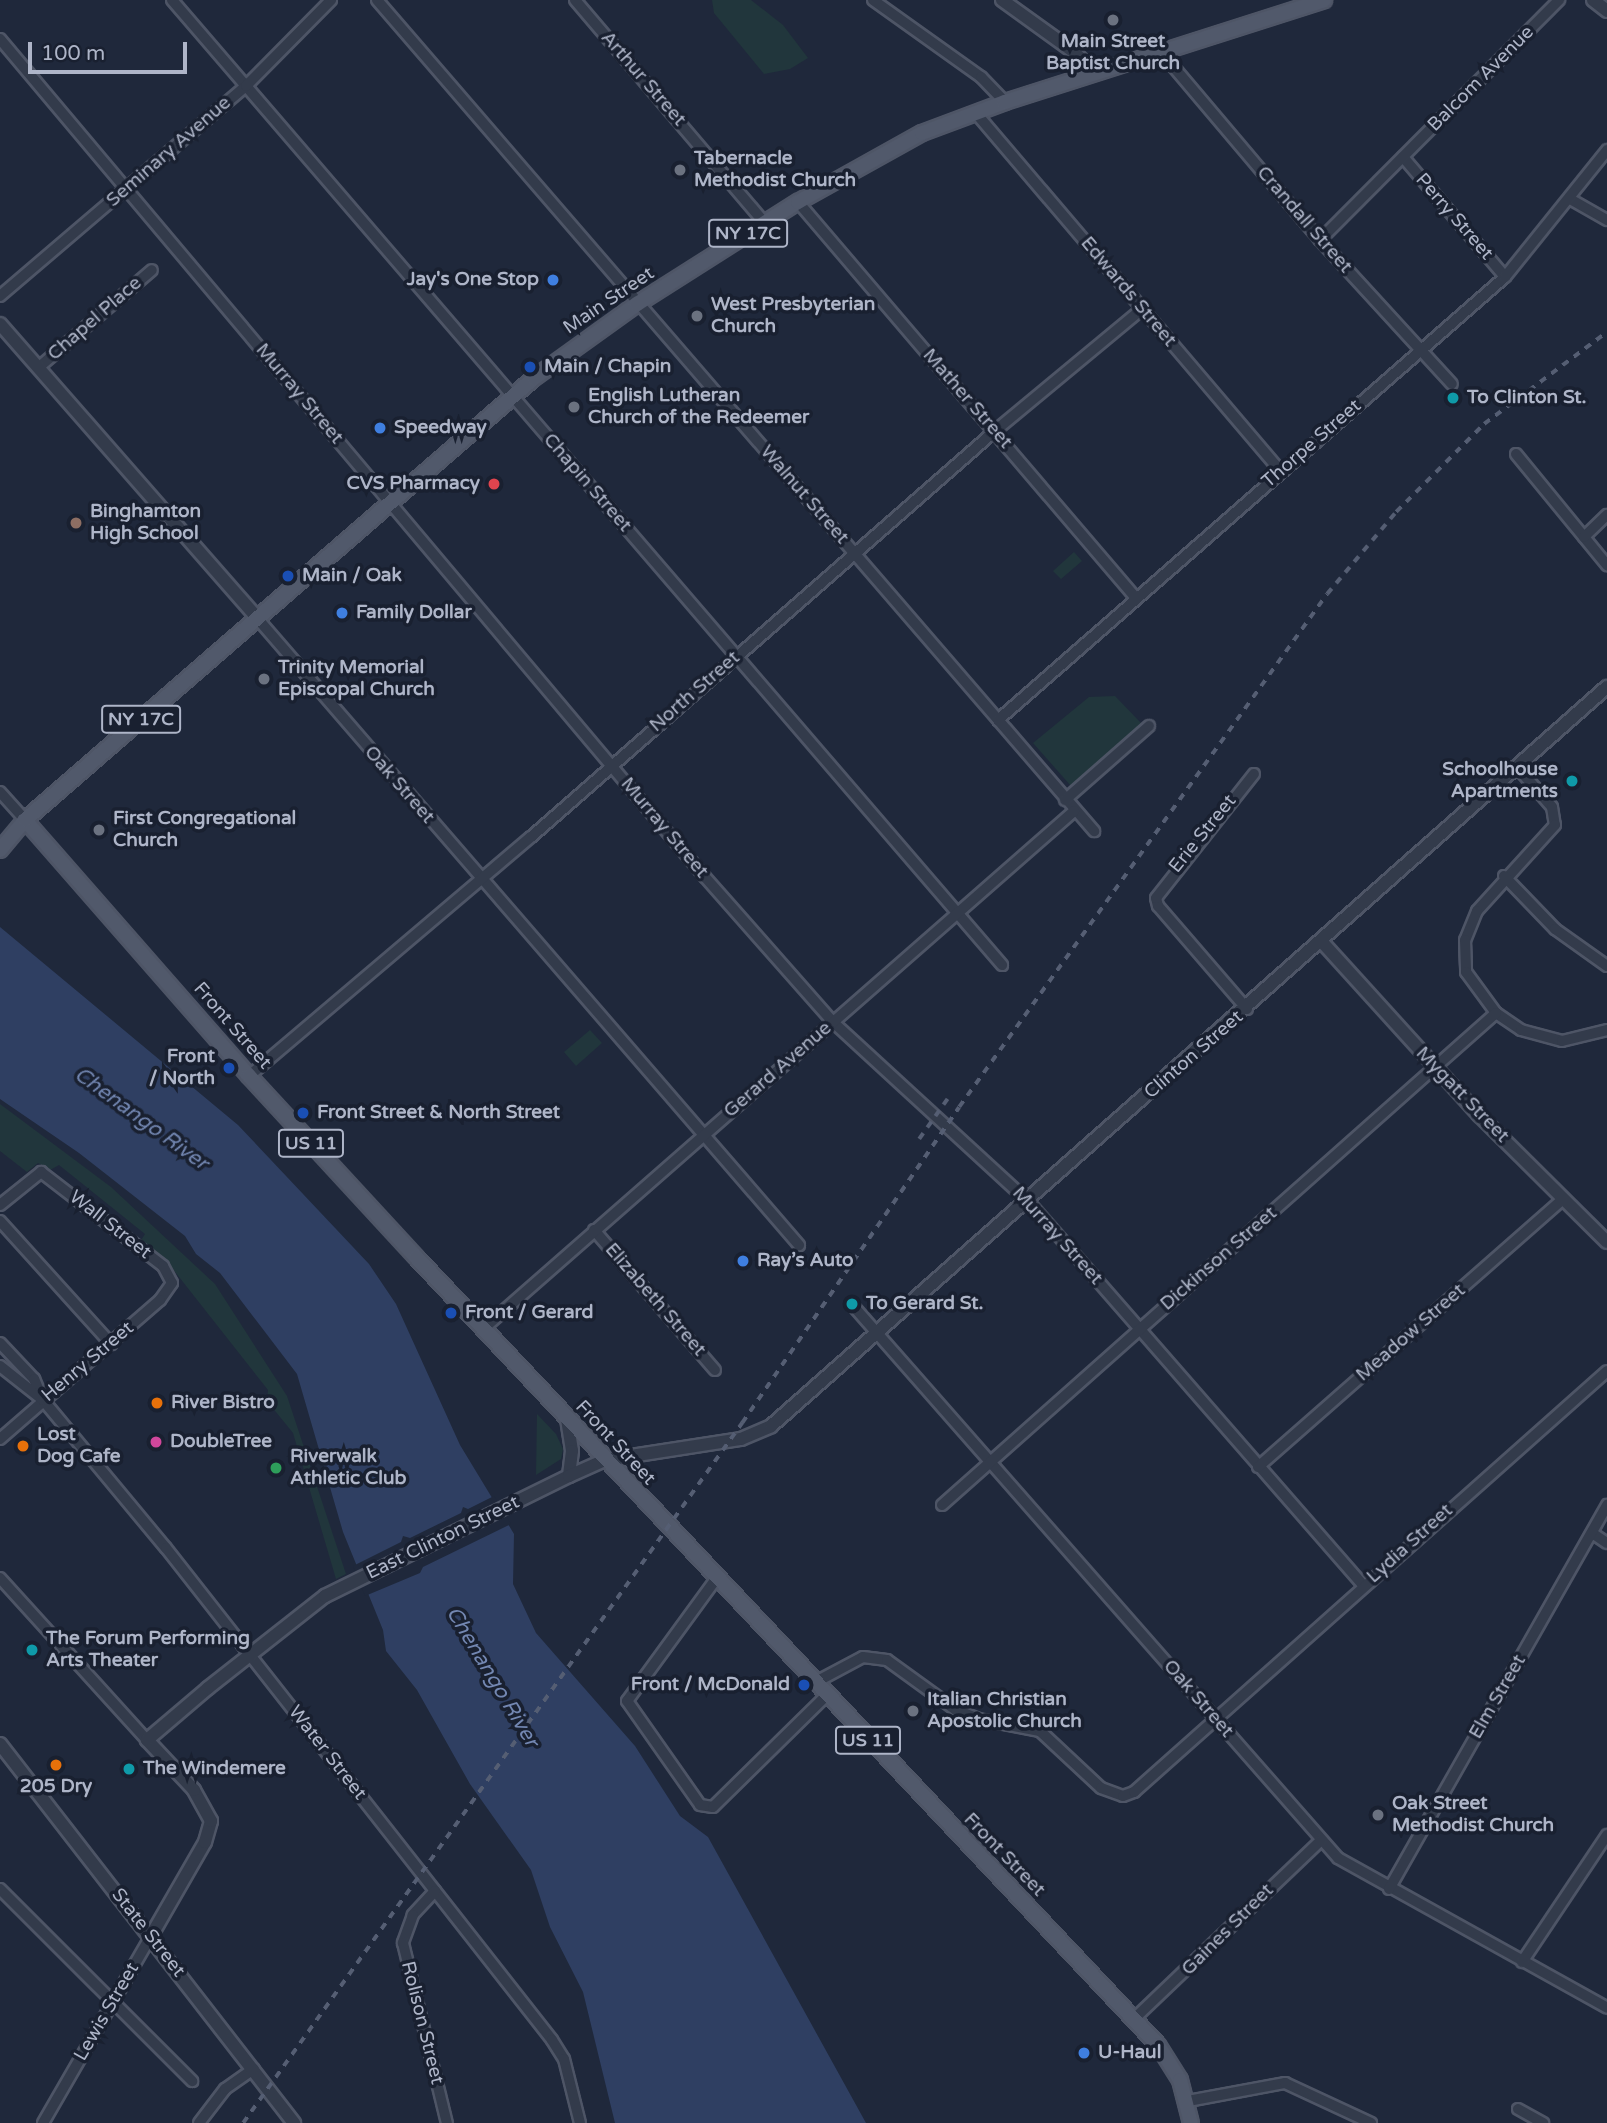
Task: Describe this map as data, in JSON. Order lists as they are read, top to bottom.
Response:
{
  "streets": {
    "main road": [
      "NY 17C",
      "Main Street",
      "Front Street",
      "US 11"
    ],
    "street": [
      "Arthur Street",
      "Balcom Avenue",
      "Seminary Avenue",
      "Perry Street",
      "Crandall Street",
      "Edwards Street",
      "Chapel Place",
      "Murray Street",
      "Mather Street",
      "Thorpe Street",
      "Chapin Street",
      "Walnut Street",
      "North Street",
      "Oak Street",
      "Erie Street",
      "Clinton Street",
      "Gerard Avenue",
      "Mygatt Street",
      "Wall Street",
      "Dickinson Street",
      "Elizabeth Street",
      "Meadow Street",
      "Henry Street",
      "East Clinton Street",
      "Lydia Street",
      "Elm Street",
      "Water Street",
      "Gaines Street",
      "State Street",
      "Lewis Street",
      "Rolison Street"
    ]
  },
  "crossings": [
    ["Arthur Street", "Main Street"],
    ["Balcom Avenue", "Perry Street"],
    ["Balcom Avenue", "Crandall Street"],
    ["Seminary Avenue", "Murray Street"],
    ["Seminary Avenue", "Chapin Street"],
    ["Perry Street", "Thorpe Street"],
    ["Crandall Street", "Main Street"],
    ["Crandall Street", "Thorpe Street"],
    ["Edwards Street", "Main Street"],
    ["Edwards Street", "Thorpe Street"],
    ["Edwards Street", "North Street"],
    ["Main Street", "Murray Street"],
    ["Main Street", "Mather Street"],
    ["Main Street", "Chapin Street"],
    ["Main Street", "Walnut Street"],
    ["Main Street", "Oak Street"],
    ["Main Street", "Front Street"],
    ["Chapel Place", "Oak Street"],
    ["Murray Street", "North Street"],
    ["Murray Street", "Clinton Street"],
    ["Murray Street", "Gerard Avenue"],
    ["Murray Street", "Dickinson Street"],
    ["Murray Street", "Meadow Street"],
    ["Murray Street", "Lydia Street"],
    ["Mather Street", "Thorpe Street"],
    ["Mather Street", "North Street"],
    ["Thorpe Street", "Walnut Street"],
    ["Chapin Street", "North Street"],
    ["Chapin Street", "Gerard Avenue"],
    ["Walnut Street", "North Street"],
    ["Walnut Street", "Gerard Avenue"],
    ["North Street", "Oak Street"],
    ["North Street", "Front Street"],
    ["Oak Street", "Clinton Street"],
    ["Oak Street", "Gerard Avenue"],
    ["Oak Street", "Dickinson Street"],
    ["Oak Street", "Lydia Street"],
    ["Oak Street", "Elm Street"],
    ["Oak Street", "Gaines Street"],
    ["Erie Street", "Clinton Street"],
    ["Front Street", "Gerard Avenue"],
    ["Front Street", "East Clinton Street"],
    ["Front Street", "Lydia Street"],
    ["Front Street", "Gaines Street"],
    ["Clinton Street", "Mygatt Street"],
    ["Clinton Street", "East Clinton Street"],
    ["Gerard Avenue", "Elizabeth Street"],
    ["Mygatt Street", "Dickinson Street"],
    ["Mygatt Street", "Meadow Street"],
    ["Wall Street", "Henry Street"],
    ["Henry Street", "Water Street"],
    ["East Clinton Street", "Water Street"],
    ["East Clinton Street", "Lewis Street"],
    ["Water Street", "Rolison Street"],
    ["State Street", "Lewis Street"]
  ],
  "water": ["Chenango River"],
  "places": [
    "Main Street Baptist Church",
    "Tabernacle Methodist Church",
    "Jay's One Stop",
    "West Presbyterian Church",
    "Main / Chapin",
    "To Clinton St.",
    "English Lutheran Church of the Redeemer",
    "Speedway",
    "CVS Pharmacy",
    "Binghamton High School",
    "Main / Oak",
    "Family Dollar",
    "Trinity Memorial Episcopal Church",
    "Schoolhouse Apartments",
    "First Congregational Church",
    "Front / North",
    "Front Street & North Street",
    "Ray’s Auto",
    "To Gerard St.",
    "Front / Gerard",
    "River Bistro",
    "DoubleTree",
    "Lost Dog Cafe",
    "Riverwalk Athletic Club",
    "The Forum Performing Arts Theater",
    "Front / McDonald",
    "Italian Christian Apostolic Church",
    "205 Dry",
    "The Windemere",
    "Oak Street Methodist Church",
    "U-Haul"
  ],
  "scale_bar": "100 m"
}
